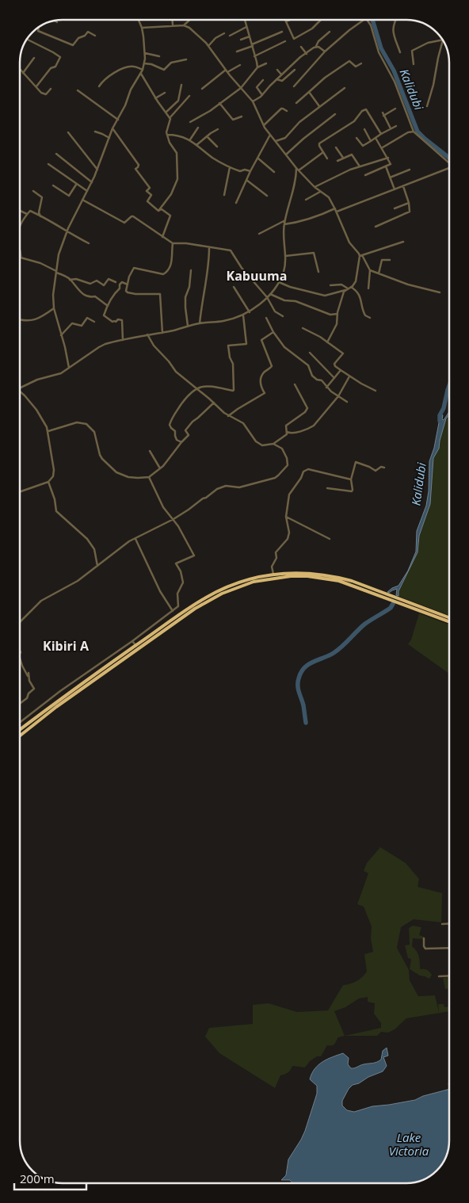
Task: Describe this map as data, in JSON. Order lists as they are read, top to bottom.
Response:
{
  "districts": ["Kabuuma", "Kibiri A"],
  "water": ["Kalidubi", "Lake Victoria"],
  "scale_bar": "200 m"
}
